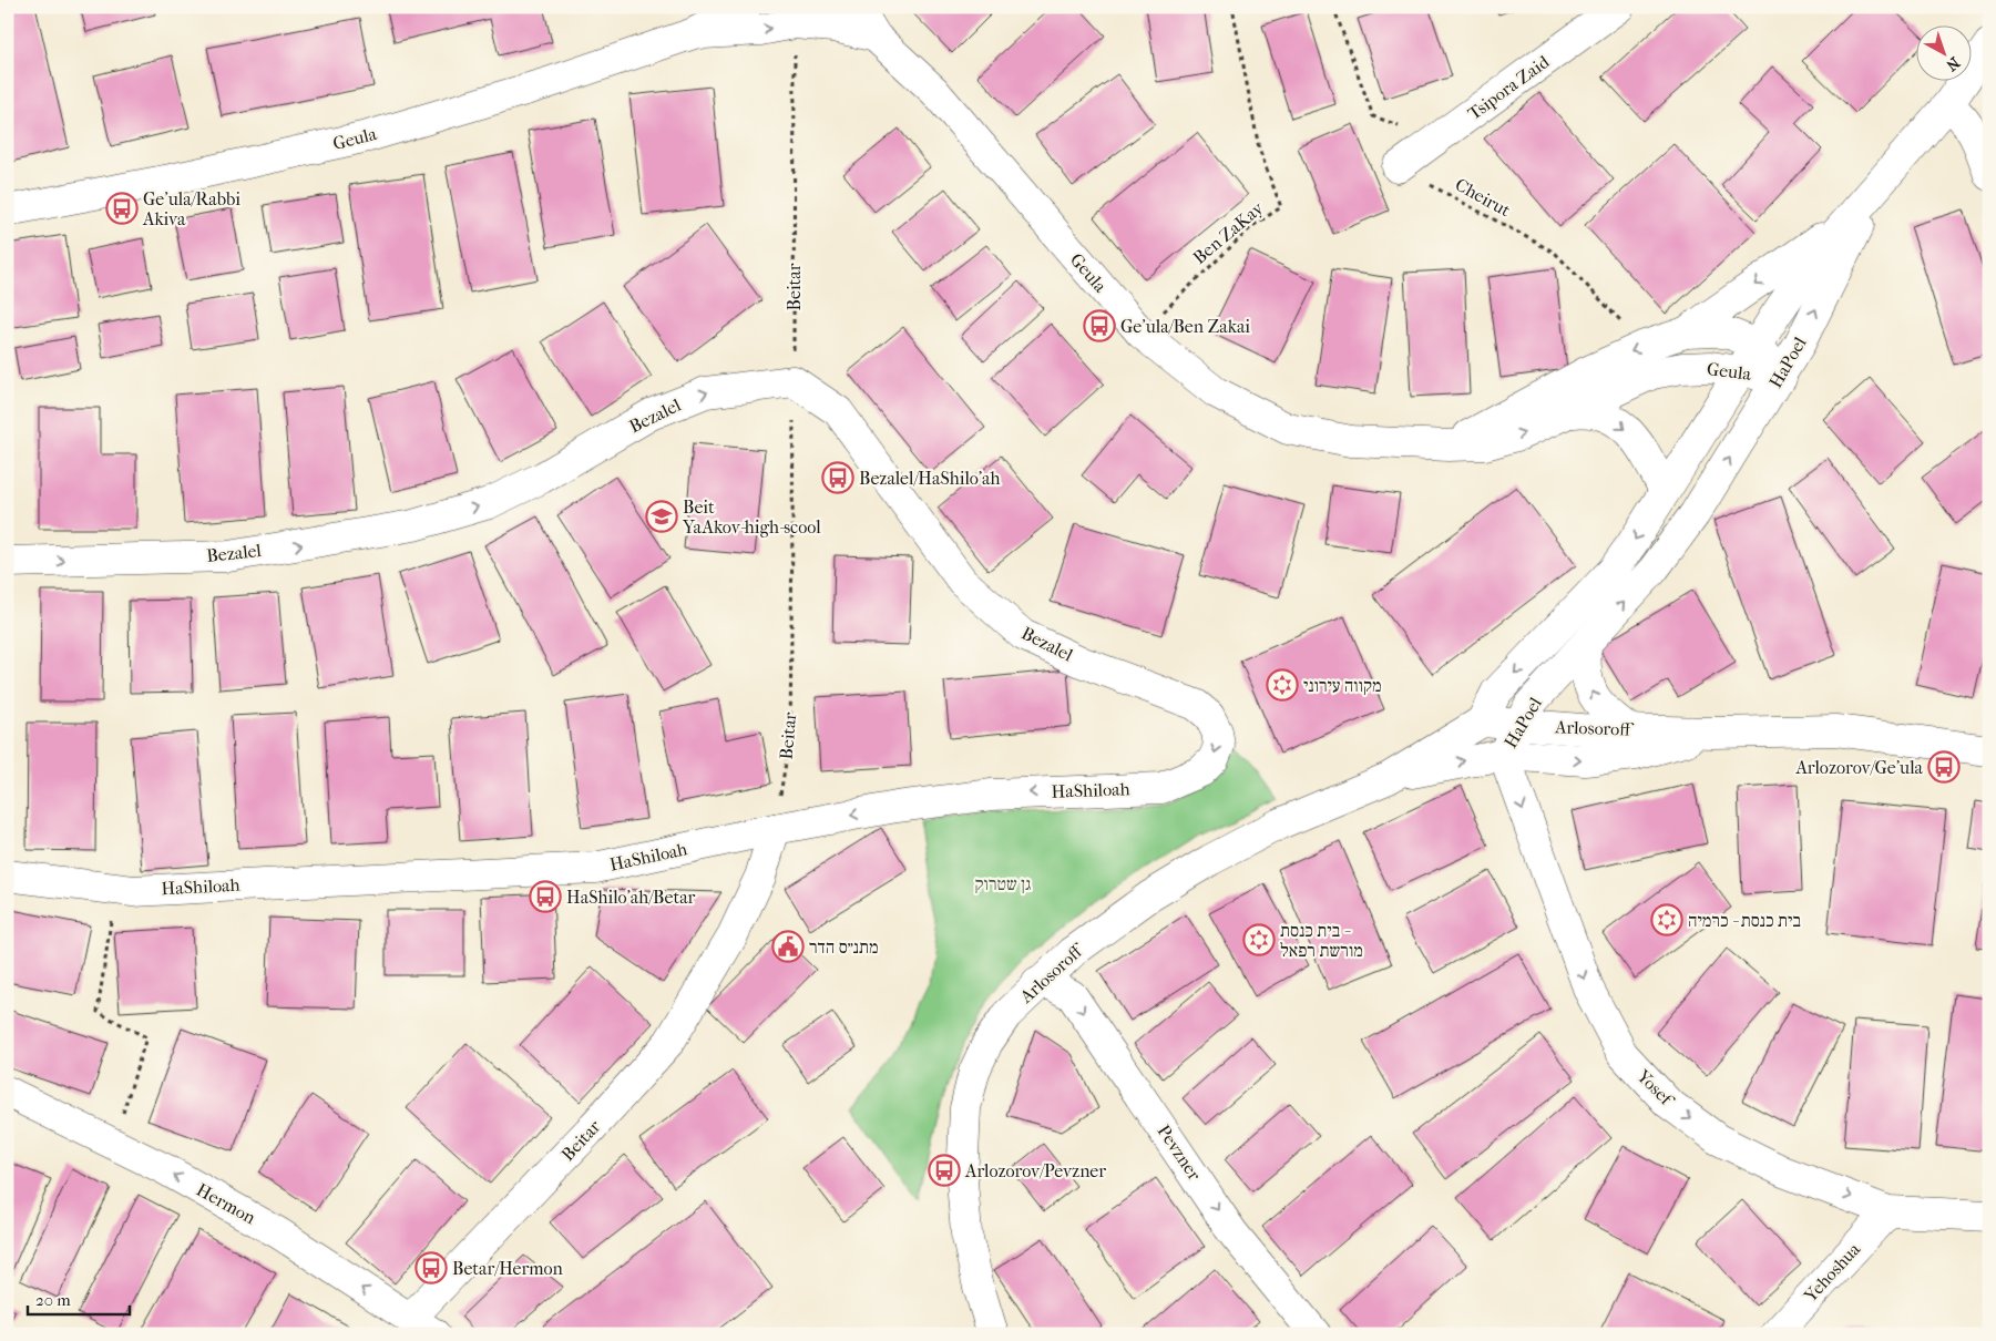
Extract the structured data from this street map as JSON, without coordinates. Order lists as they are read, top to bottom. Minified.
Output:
{"streets":{"street":["Tsipora Zaid","Geula","Beitar","HaPoel","Bezalel","Arlosoroff","HaShiloah","Yosef","Pevzner","Hermon","Yehoshua"],"path":["Cheirut","Ben ZaKay"]},"crossings":[["Tsipora Zaid","Cheirut"],["Geula","Cheirut"],["Geula","Ben ZaKay"],["Geula","Beitar"],["Geula","HaPoel"],["Beitar","Bezalel"],["Beitar","HaShiloah"],["Beitar","Hermon"],["HaPoel","Arlosoroff"],["HaPoel","Yosef"],["Bezalel","HaShiloah"],["Arlosoroff","Yosef"],["Arlosoroff","Pevzner"],["Yosef","Yehoshua"]],"one_way":["Bezalel","Yosef","Pevzner","Hermon"],"parks":["גן שטרוק"],"places":{"bus stop":["Ge'ula/Rabbi Akiva","Ge'ula/Ben Zakai","Bezalel/HaShilo'ah","Arlozorov/Ge'ula","HaShilo'ah/Betar","Arlozorov/Pevzner","Betar/Hermon"],"school or university":["Beit YaAkov-high-scool"],"synagogue":["מקווה עירוני","בית כנסת - כרמיה","בית כנסת - מורשת רפאל"],"public building":["מתנ״ס הדר"]},"scale_bar":"20 m","north":"bottom right"}
